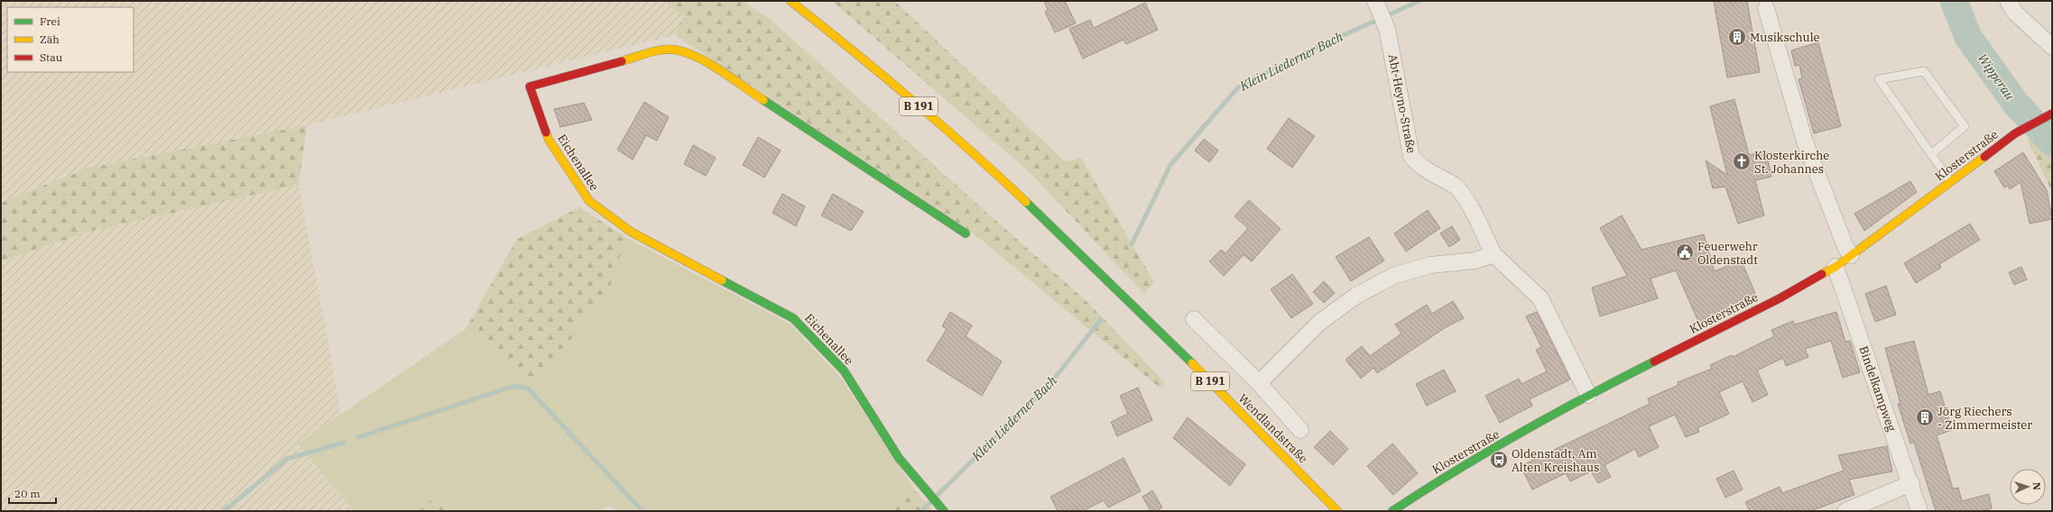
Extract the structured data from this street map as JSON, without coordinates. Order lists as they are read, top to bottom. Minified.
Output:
{"streets":{"street":["Abt-Heyno-Straße","B 191","Klosterstraße","Eichenallee","Bindelkampweg","Wendlandstraße"]},"crossings":[["Klosterstraße","Bindelkampweg"]],"water":["Klein Liederner Bach","Wipperau"],"places":{"building":["Musikschule","Jörg Riechers - Zimmermeister"],"church":["Klosterkirche St. Johannes"],"public building":["Feuerwehr Oldenstadt"],"bus stop":["Oldenstadt, Am Alten Kreishaus"]},"legend":["Frei","Zäh","Stau"],"scale_bar":"20 m","north":"right"}
